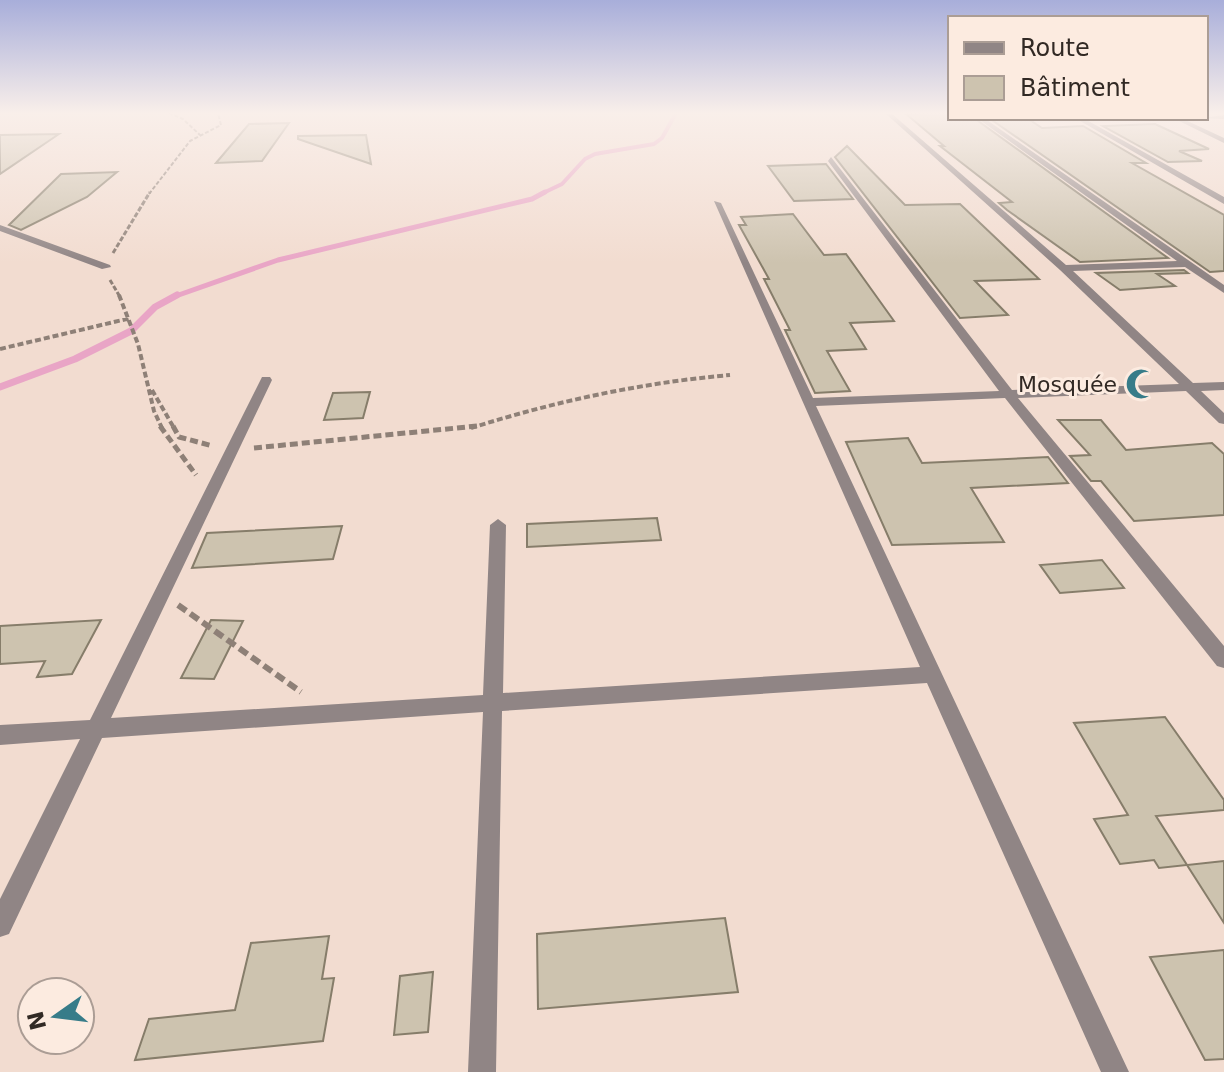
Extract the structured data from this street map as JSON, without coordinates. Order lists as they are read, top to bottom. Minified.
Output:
{"places":{"mosque":["Mosquée"]},"legend":["Route","Bâtiment"],"north":"left"}
